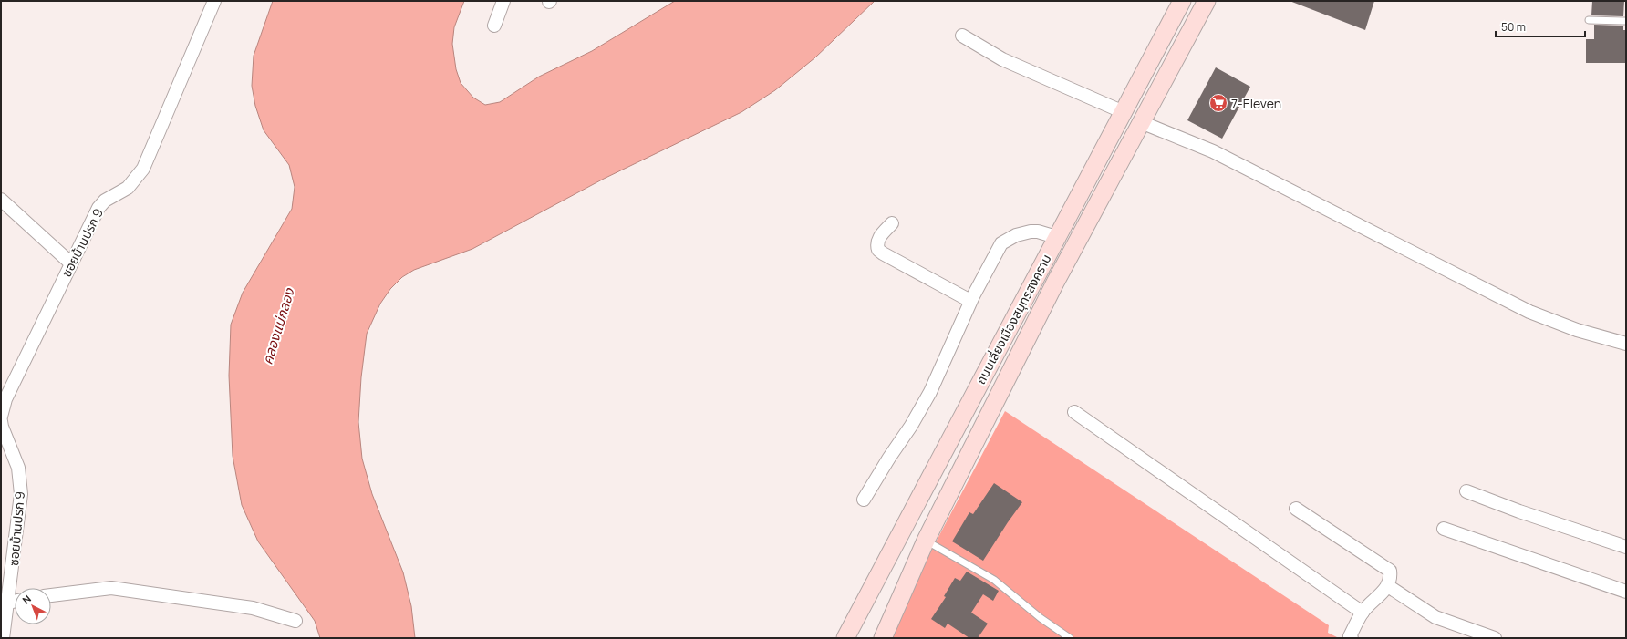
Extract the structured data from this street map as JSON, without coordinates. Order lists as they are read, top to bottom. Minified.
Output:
{"streets":{"main road":["ถนนเลี่ยงเมืองสมุทรสงคราม"],"street":["ซอยบ้านปรก 9"]},"water":["คลองแม่กลอง"],"places":{"supermarket":["7-Eleven"]},"scale_bar":"50 m","north":"top left"}
